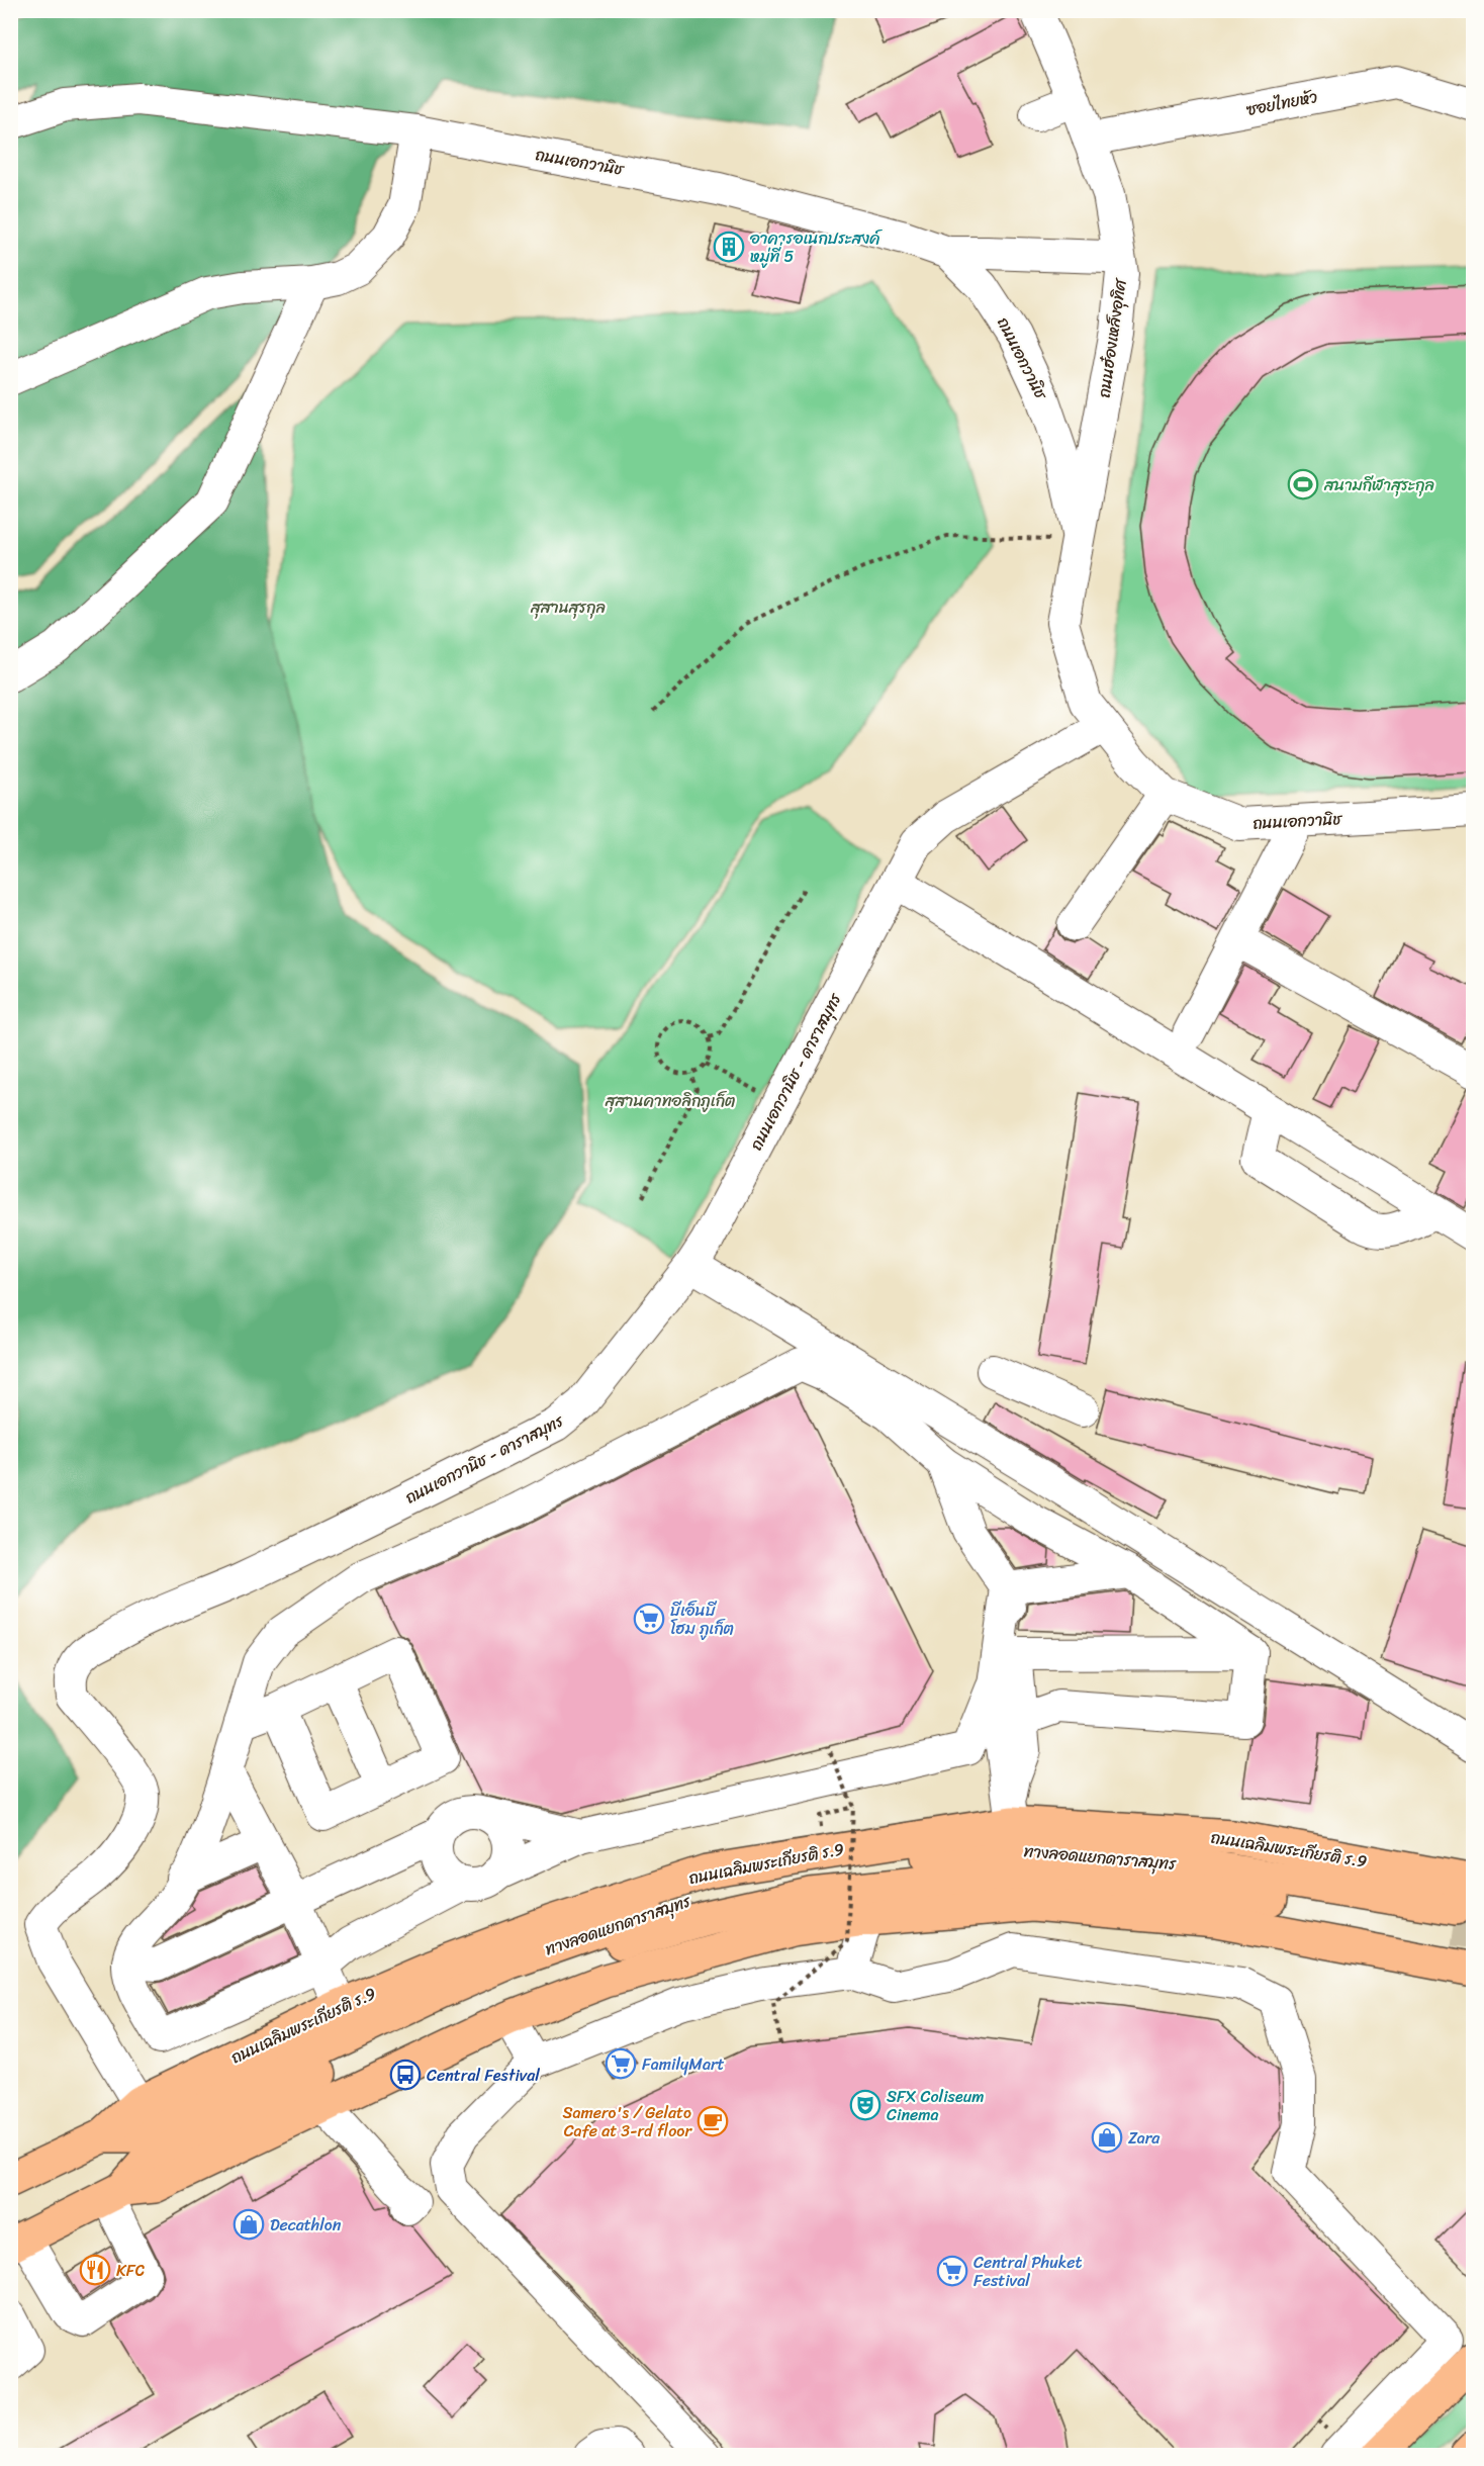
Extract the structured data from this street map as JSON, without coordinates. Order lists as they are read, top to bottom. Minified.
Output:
{"streets":{"main road":["ถนนเฉลิมพระเกียรติ ร.9","ทางลอดแยกดาราสมุทร"],"street":["ซอยไทยหัว","ถนนเอกวานิช","ถนนฮ๋องเหล็งอุทิศ","ถนนเอกวานิช - ดาราสมุทร"]},"crossings":[["ซอยไทยหัว","ถนนฮ๋องเหล็งอุทิศ"],["ถนนเอกวานิช","ถนนฮ๋องเหล็งอุทิศ"],["ถนนเอกวานิช","ถนนเอกวานิช - ดาราสมุทร"],["ถนนเอกวานิช - ดาราสมุทร","ถนนเฉลิมพระเกียรติ ร.9"],["ถนนเฉลิมพระเกียรติ ร.9","ทางลอดแยกดาราสมุทร"]],"parks":["สุสานสุรกุล","สุสานคาทอลิกภูเก็ต"],"places":{"building":["อาคารอเนกประสงค์ หมู่ที่ 5"],"sports":["สนามกีฬาสุระกุล"],"supermarket":["บีเอ็นบี โฮม ภูเก็ต","FamilyMart","Central Phuket Festival"],"bus stop":["Central Festival"],"theatre":["SFX Coliseum Cinema"],"cafe":["Samero's / Gelato Cafe at 3-rd floor"],"shop":["Zara","Decathlon"],"restaurant":["KFC"]}}
